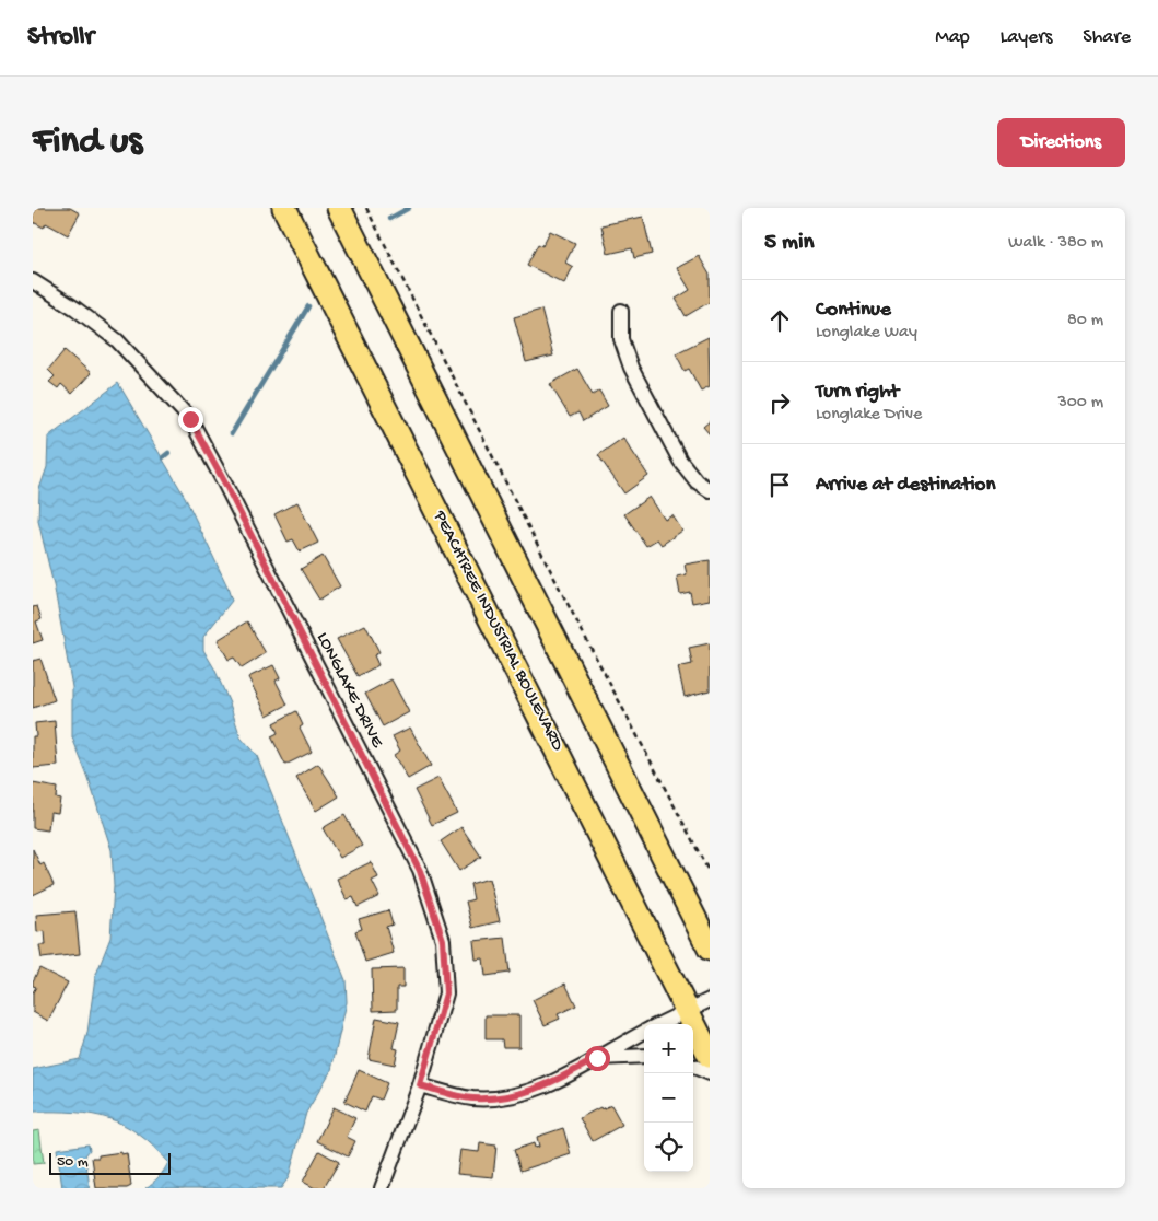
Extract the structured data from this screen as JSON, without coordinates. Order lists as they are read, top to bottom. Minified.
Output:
{"streets":{"highway":["PEACHTREE INDUSTRIAL BOULEVARD"],"street":["LONGLAKE DRIVE"]},"scale_bar":"50 m","page":{"header":"Strollr","nav":["Map","Layers","Share"],"buttons":"Directions","title":"Find us","heading":["5 min","Walk · 380 m"],"list":[["Continue","Longlake Way","80 m"],["Turn right","Longlake Drive","300 m"],"Arrive at destination"],"map_buttons":["+","−"],"scale":"50 m"}}
